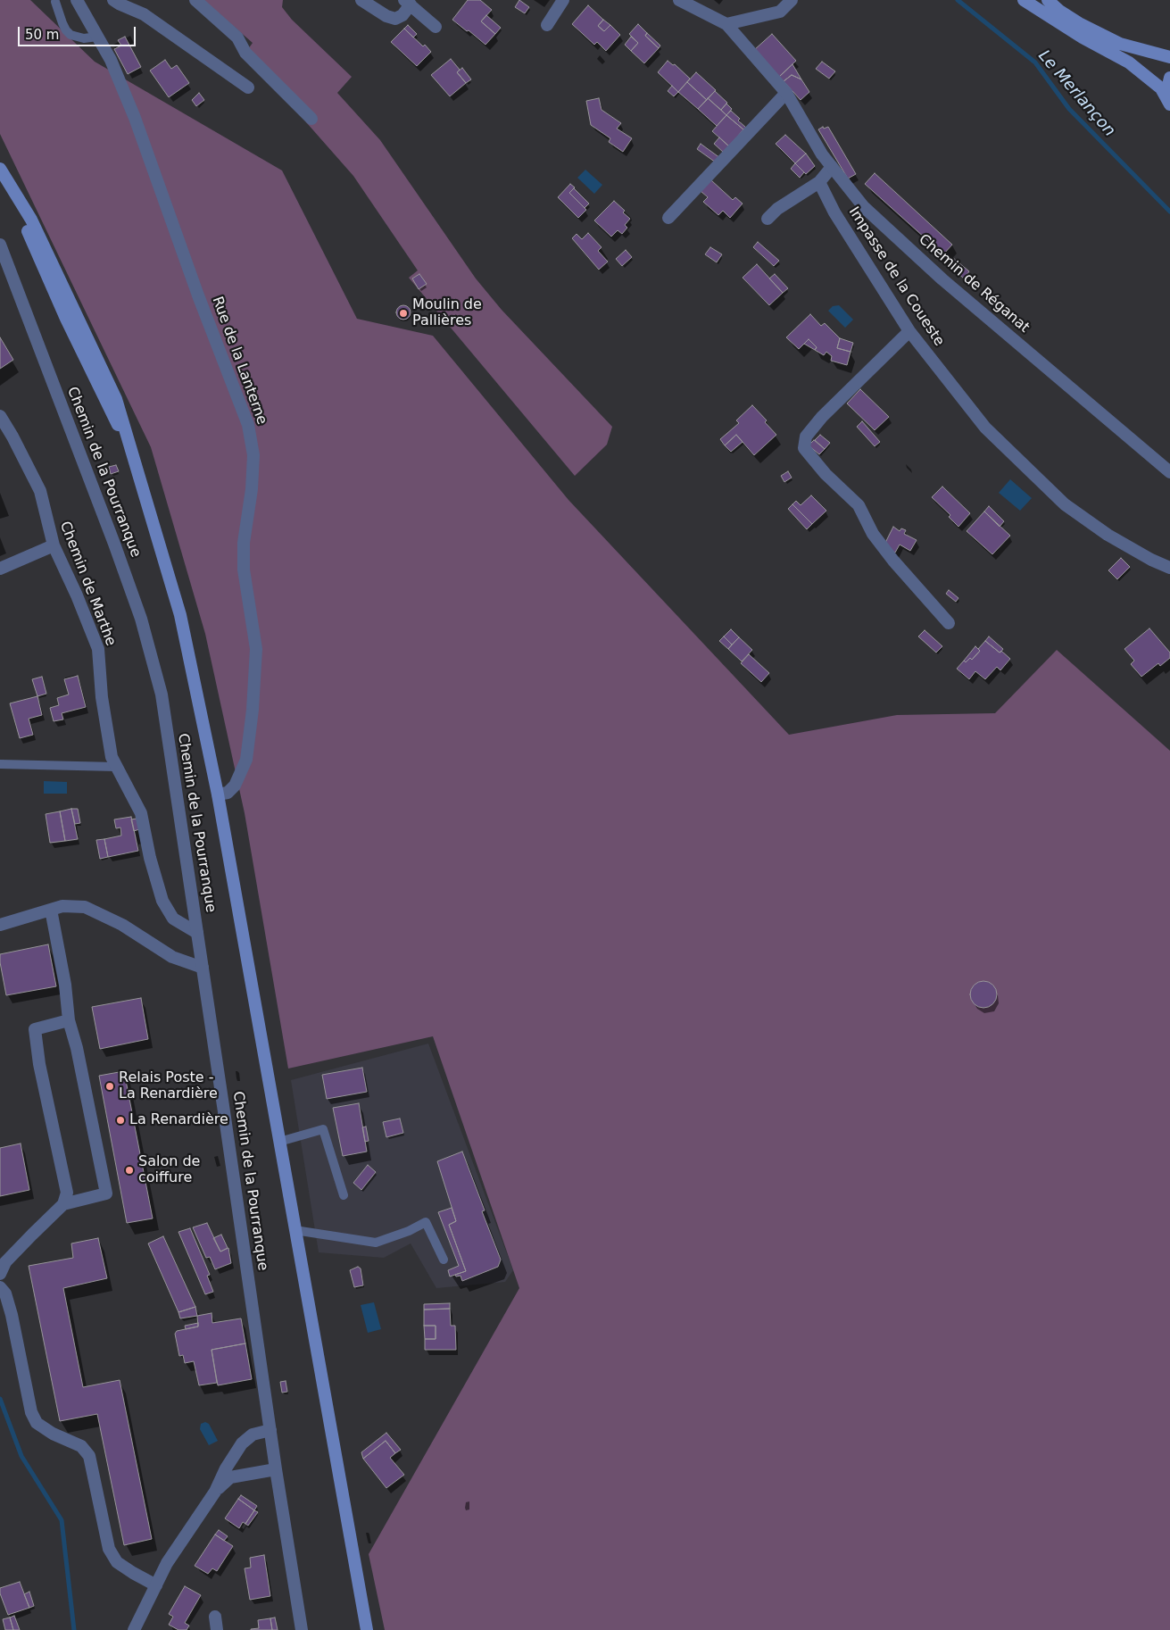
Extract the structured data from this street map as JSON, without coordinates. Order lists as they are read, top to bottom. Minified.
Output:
{"streets":{"street":["Impasse de la Coueste","Chemin de Réganat","Rue de la Lanterne","Chemin de la Pourranque","Chemin de Marthe"]},"crossings":[["Chemin de la Pourranque","Chemin de Marthe"]],"water":["Le Merlançon"],"places":["Moulin de Pallières","Relais Poste - La Renardière","La Renardière","Salon de coiffure"],"scale_bar":"50 m"}
